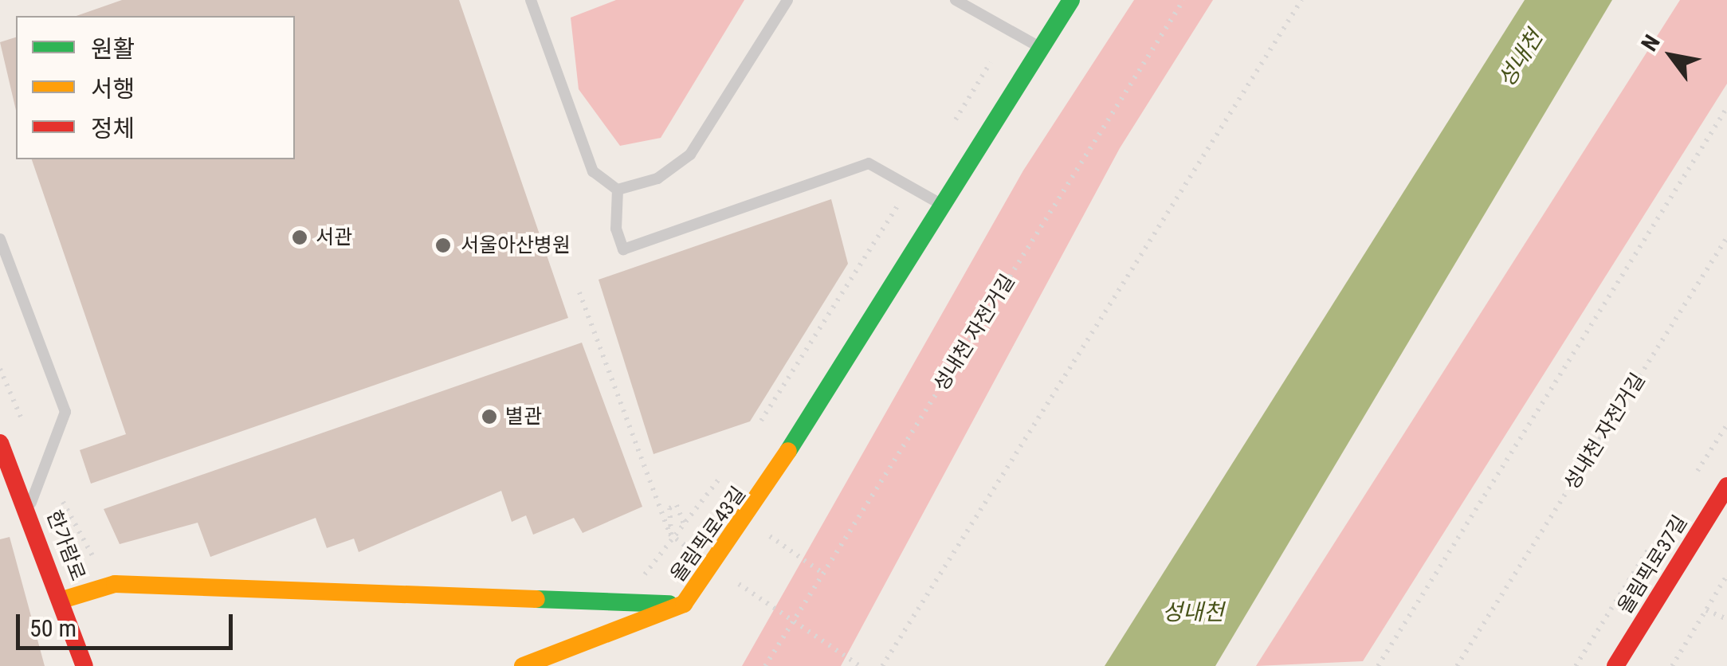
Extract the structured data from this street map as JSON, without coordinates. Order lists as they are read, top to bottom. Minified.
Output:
{"streets":{"street":["올림픽로43길","한가람로","올림픽로37길"],"path":["성내천 자전거길"]},"crossings":[["올림픽로43길","한가람로"]],"water":["성내천"],"places":["서관","서울아산병원","별관"],"legend":["원활","서행","정체"],"scale_bar":"50 m","north":"top left"}
